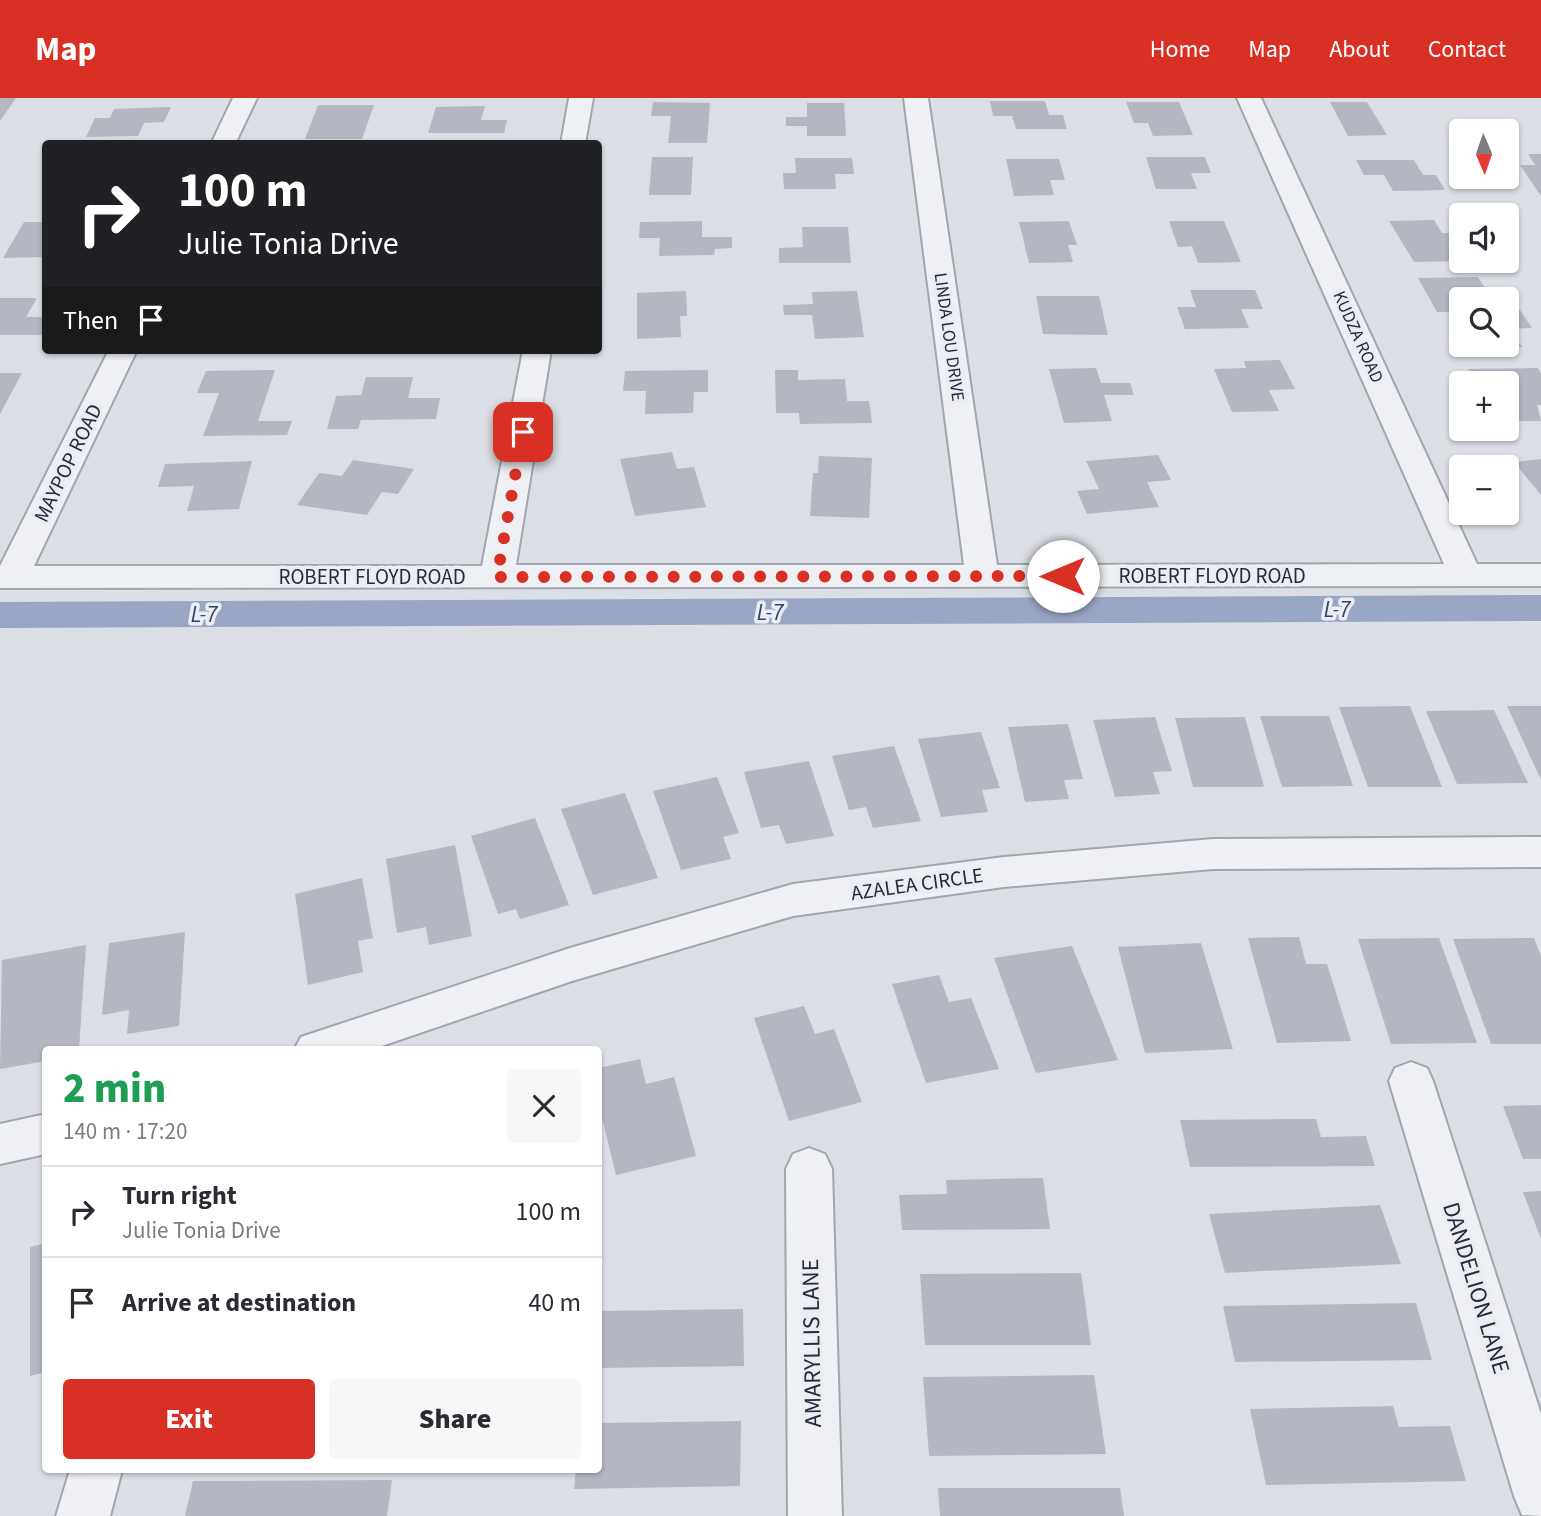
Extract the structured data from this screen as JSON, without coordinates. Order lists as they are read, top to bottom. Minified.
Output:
{"streets":{"street":["LINDA LOU DRIVE","KUDZA ROAD","MAYPOP ROAD","ROBERT FLOYD ROAD","AZALEA CIRCLE","DANDELION LANE","AMARYLLIS LANE"]},"crossings":[["LINDA LOU DRIVE","ROBERT FLOYD ROAD"],["KUDZA ROAD","ROBERT FLOYD ROAD"],["MAYPOP ROAD","ROBERT FLOYD ROAD"]],"water":["L-7"],"north":"bottom","page":{"header":"Map","nav":["Home","Map","About","Contact"],"map_buttons":["+","−"],"turn":["100 m","Julie Tonia Drive"],"then":"Then","heading":["2 min","140 m · 17:20"],"list":[{"name":"Turn right","note":"Julie Tonia Drive","value":"100 m"},{"name":"Arrive at destination","value":"40 m"}],"buttons":["Exit","Share"]}}
